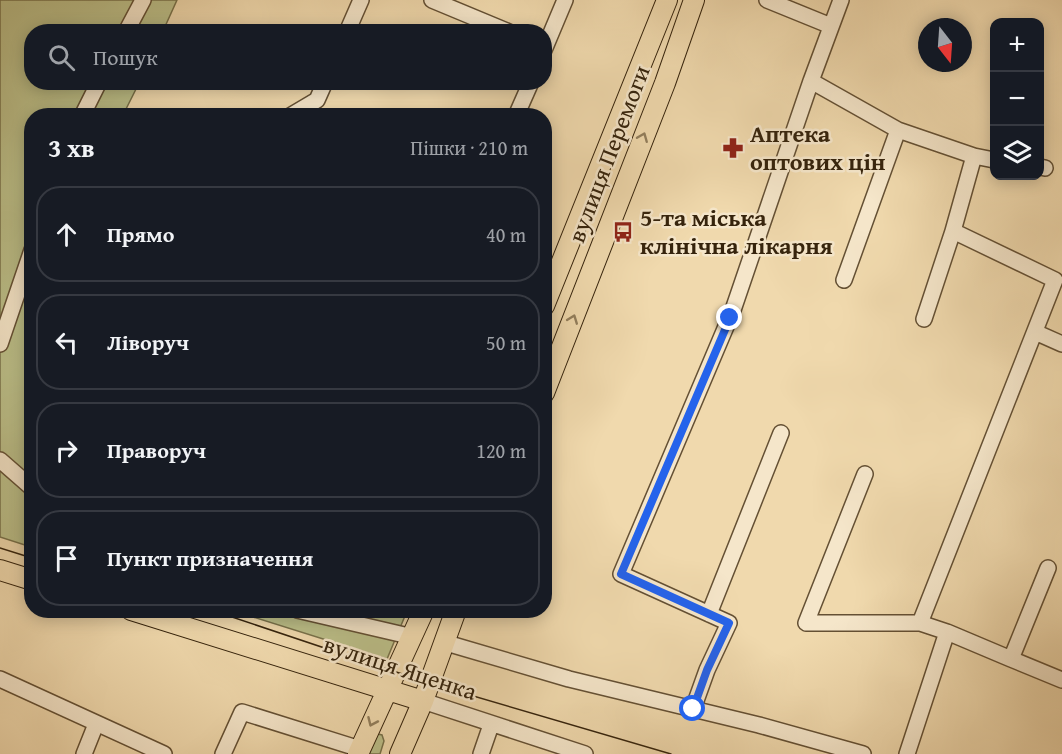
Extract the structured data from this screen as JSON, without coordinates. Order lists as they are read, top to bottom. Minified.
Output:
{"streets":{"main road":["вулиця Перемоги","вулиця Яценка"]},"places":{"pharmacy":["Аптека оптових цін"],"bus stop":["5-та міська клінічна лікарня"]},"north":"bottom","page":{"map_buttons":["+","−"],"search":"Пошук","heading":["3 хв","Пішки · 210 m"],"list":[["Прямо","40 m"],["Ліворуч","50 m"],["Праворуч","120 m"],"Пункт призначення"]}}
